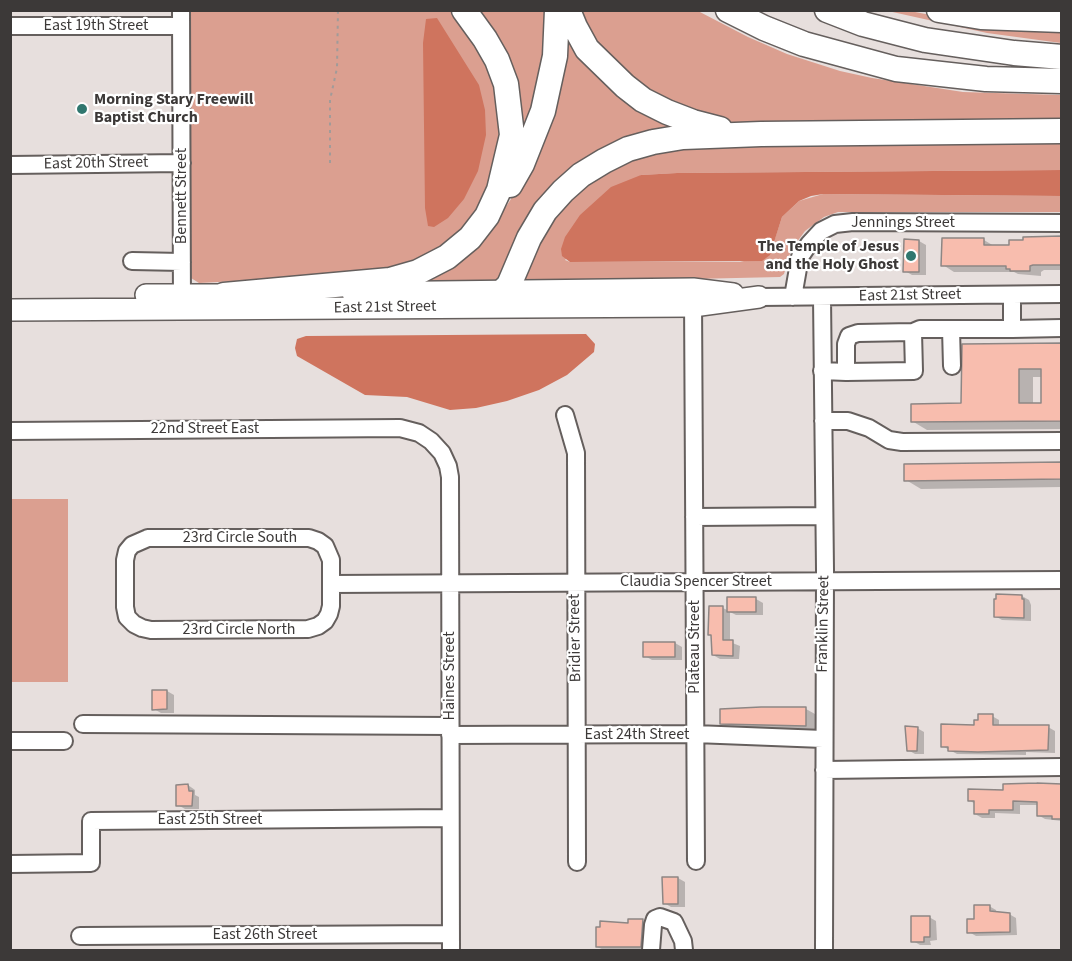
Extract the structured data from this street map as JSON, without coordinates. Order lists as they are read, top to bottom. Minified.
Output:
{"streets":{"main road":["East 21st Street"],"street":["East 19th Street","East 20th Street","Bennett Street","Jennings Street","22nd Street East","23rd Circle South","Claudia Spencer Street","Franklin Street","23rd Circle North","Bridier Street","Plateau Street","Haines Street","East 24th Street","East 25th Street","East 26th Street"]},"crossings":[["East 19th Street","Bennett Street"],["East 20th Street","Bennett Street"],["Bennett Street","East 21st Street"],["Jennings Street","East 21st Street"],["East 21st Street","Franklin Street"],["East 21st Street","Plateau Street"],["22nd Street East","Haines Street"],["23rd Circle South","Claudia Spencer Street"],["23rd Circle South","23rd Circle North"],["Claudia Spencer Street","Franklin Street"],["Claudia Spencer Street","23rd Circle North"],["Claudia Spencer Street","Bridier Street"],["Claudia Spencer Street","Plateau Street"],["Claudia Spencer Street","Haines Street"],["Franklin Street","East 24th Street"],["Bridier Street","East 24th Street"],["Plateau Street","East 24th Street"],["Haines Street","East 24th Street"],["Haines Street","East 25th Street"],["Haines Street","East 26th Street"]],"places":["Morning Stary Freewill Baptist Church","The Temple of Jesus and the Holy Ghost"]}
